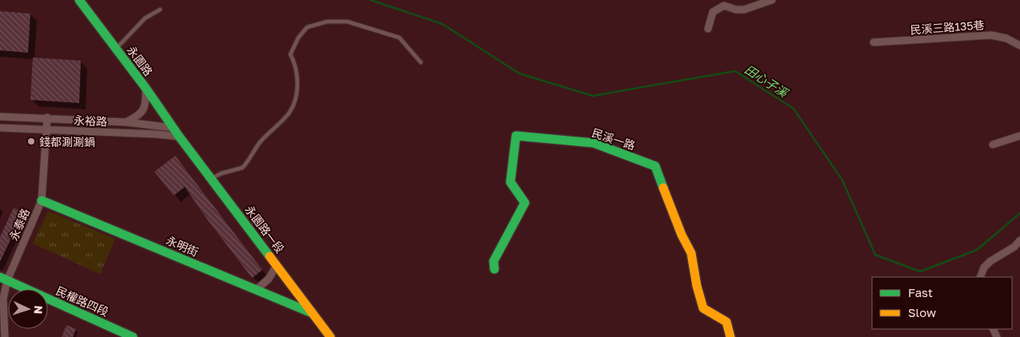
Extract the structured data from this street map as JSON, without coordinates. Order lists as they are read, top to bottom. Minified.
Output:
{"streets":{"street":["民溪三路135巷","永園路","永裕路","民溪一路","永泰路","永園路一段","永明街","民權路四段"]},"crossings":[["永園路","永裕路"],["永園路","永園路一段"],["永裕路","永泰路"],["永裕路","永園路一段"],["永泰路","永明街"],["永泰路","民權路四段"],["永園路一段","永明街"]],"water":["田心子溪"],"places":["錢都涮涮鍋"],"legend":["Fast","Slow"],"north":"right"}
